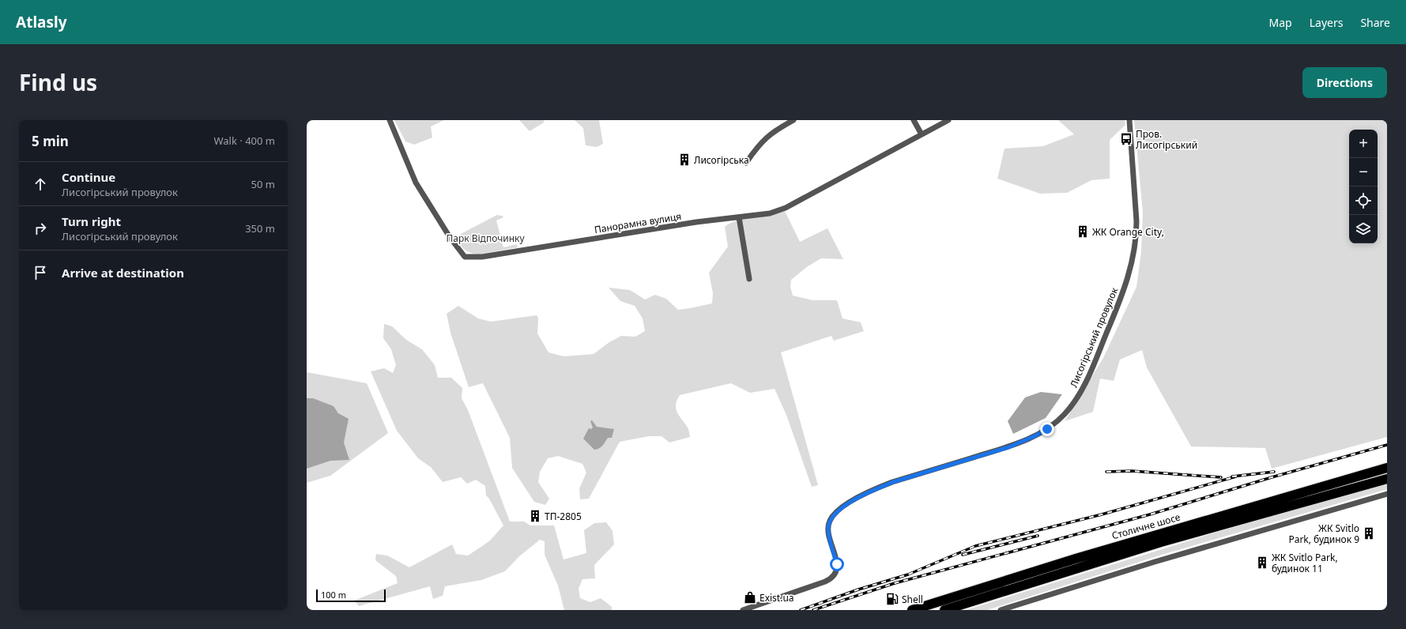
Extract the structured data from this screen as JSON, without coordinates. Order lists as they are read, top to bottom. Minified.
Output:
{"streets":{"highway":["Столичне шосе"],"street":["Панорамна вулиця","Лисогірський провулок"]},"parks":["Парк Відпочинку"],"places":{"bus stop":["Пров. Лисогірський"],"building":["Лисогірська","ЖК Orange City,","ТП-2805","ЖК Svitlo Park, будинок 9","ЖК Svitlo Park, будинок 11"],"shop":["Exist.ua"],"fuel station":["Shell"]},"scale_bar":"100 m","page":{"header":"Atlasly","nav":["Map","Layers","Share"],"title":"Find us","buttons":"Directions","heading":["5 min","Walk · 400 m"],"map_buttons":["+","−"],"list":[["Continue","Лисогірський провулок","50 m"],["Turn right","Лисогірський провулок","350 m"],"Arrive at destination"],"scale":"100 m"}}
